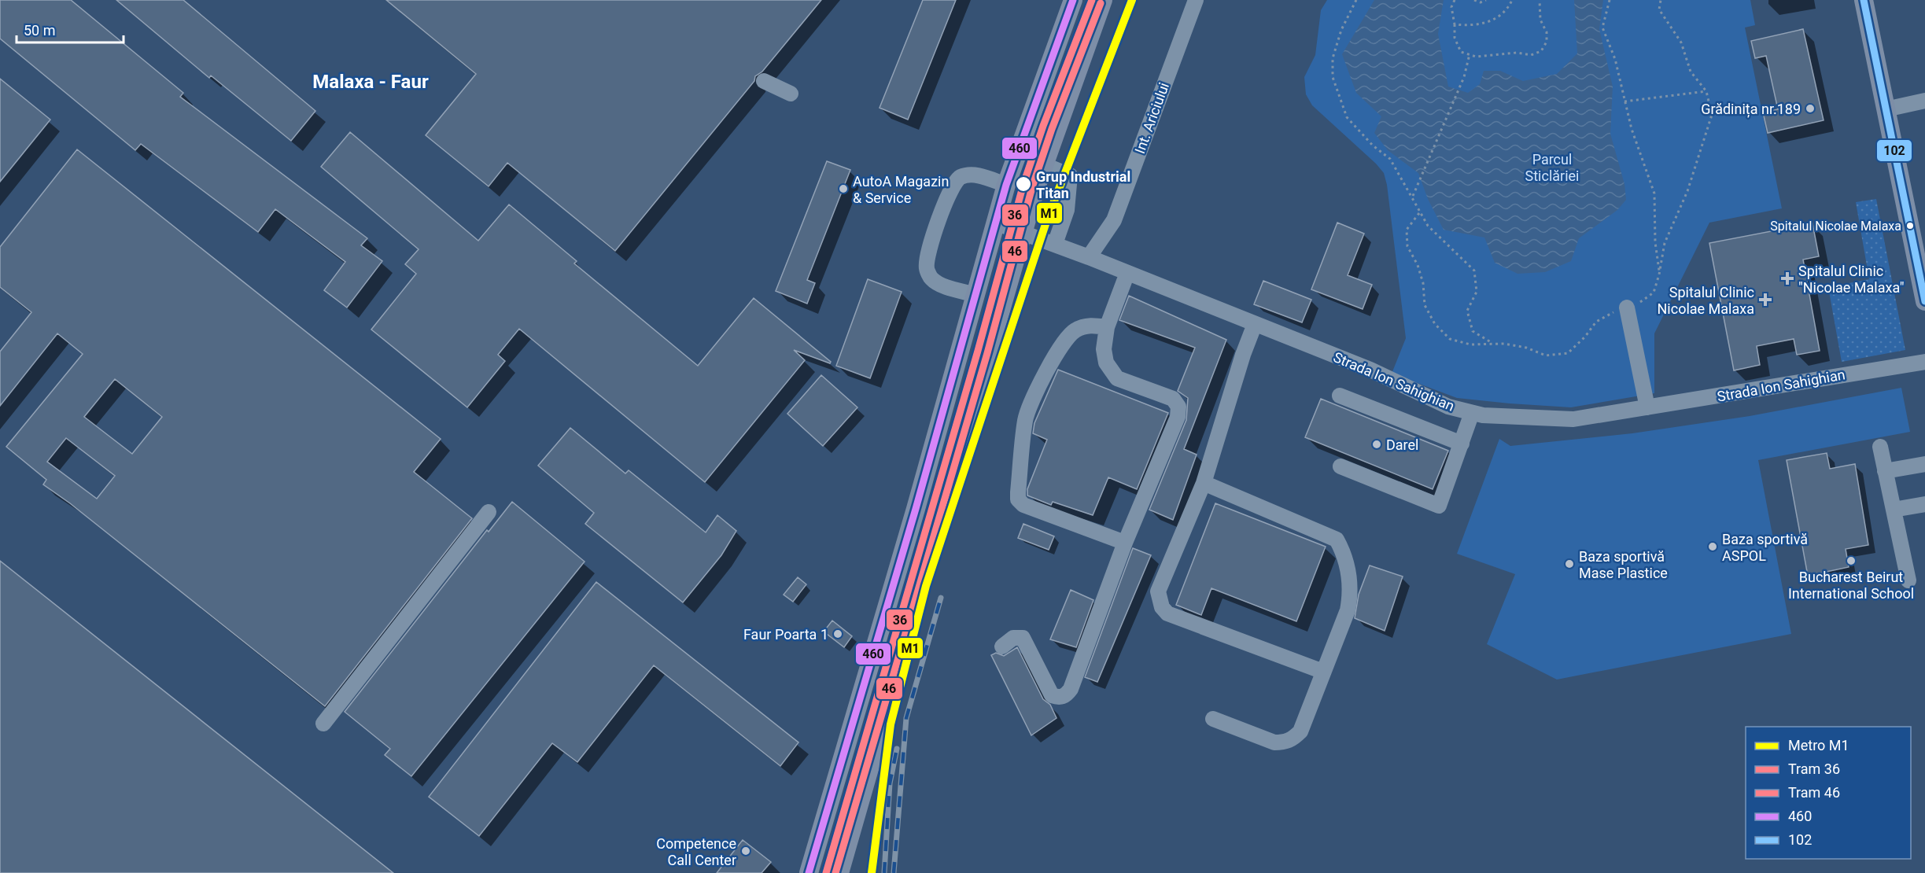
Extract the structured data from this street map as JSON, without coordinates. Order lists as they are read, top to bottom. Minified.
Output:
{"streets":{"street":["Int. Ariciului","Strada Ion Sahighian"]},"crossings":[["Int. Ariciului","Strada Ion Sahighian"]],"districts":["Malaxa - Faur"],"parks":["Parcul Sticlăriei"],"places":{"other":["Grădinița nr.189","Grup Industrial Titan","AutoA Magazin & Service","Spitalul Nicolae Malaxa","Darel","Baza sportivă ASPOL","Bucharest Beirut International School","Baza sportivă Mase Plastice","Faur Poarta 1","Competence Call Center"],"health":["Spitalul Clinic \"Nicolae Malaxa\"","Spitalul Clinic Nicolae Malaxa"]},"lines":["metro line M1","tram line 36","transit line 460","transit line 102","tram line 46"],"legend":["Metro M1","Tram 36","Tram 46","460","102"],"scale_bar":"50 m"}
